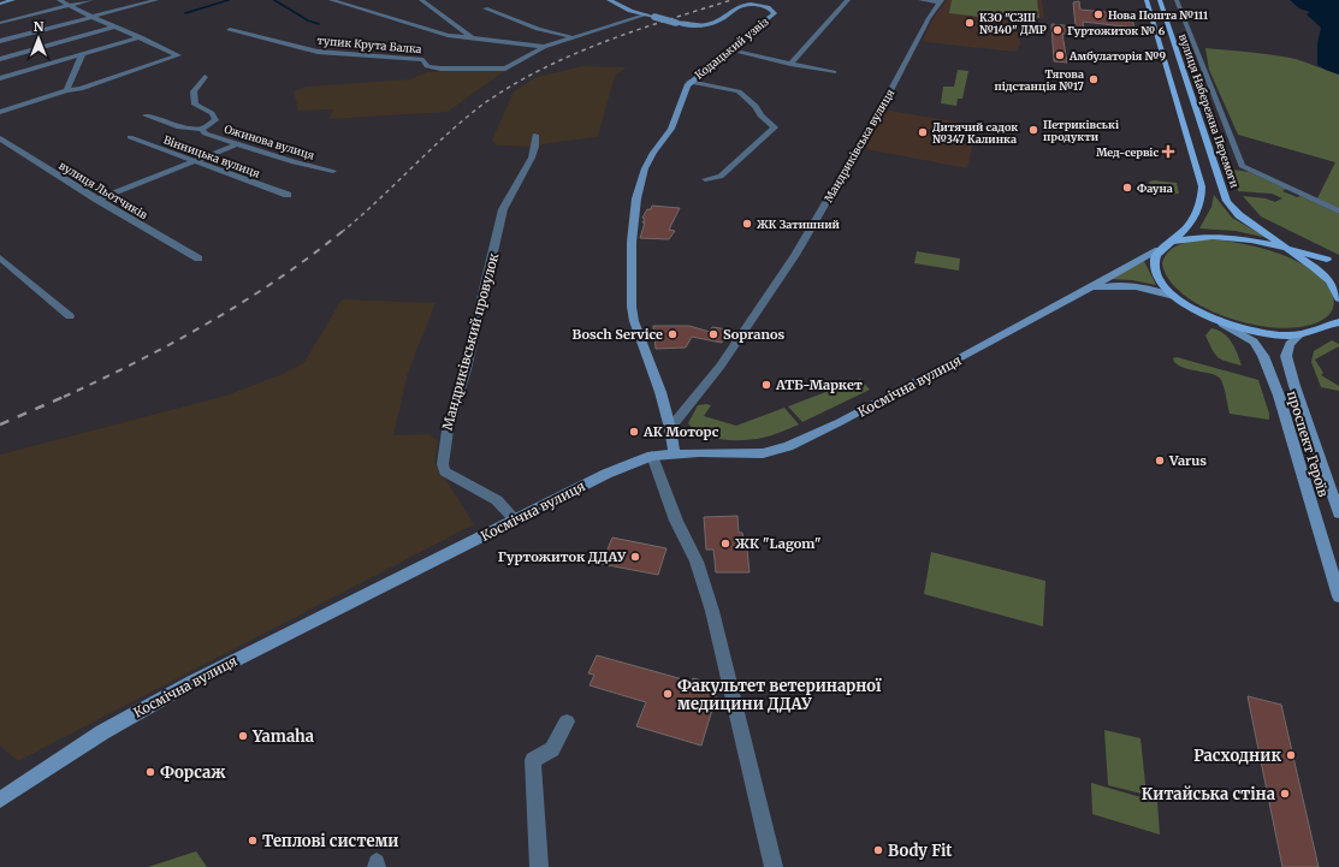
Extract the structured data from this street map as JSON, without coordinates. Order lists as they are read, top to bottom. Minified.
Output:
{"streets":{"main road":["Кодацький узвіз","вулиця Набережна Перемоги","Космічна вулиця","проспект Героїв"],"street":["тупик Крута Балка","Ожинова вулиця","Мандриківська вулиця","Вінницька вулиця","вулиця Льотчиків","Мандриківський провулок"]},"crossings":[["тупик Крута Балка","Кодацький узвіз"],["Кодацький узвіз","Мандриківська вулиця"],["Кодацький узвіз","Космічна вулиця"],["вулиця Набережна Перемоги","Космічна вулиця"],["Мандриківський провулок","Космічна вулиця"]],"places":{"other":["Нова Пошта №111","КЗО \"СЗШ №140\" ДМР","Гуртожиток № 6","Амбулаторія №9","Тягова пiдстанцiя №17","Петриківські продукти","Дитячий садок №347 Калинка","Фауна","ЖК Затишний","Bosch Service","Sopranos","АТБ-Маркет","АК Моторс","Varus","ЖК \"Lagom\"","Гуртожиток ДДАУ","Факультет ветеринарної медицини ДДАУ","Yamaha","Расходник","Форсаж","Китайська стіна","Теплові системи","Body Fit"],"health":["Мед-сервіс"]},"north":"top"}
